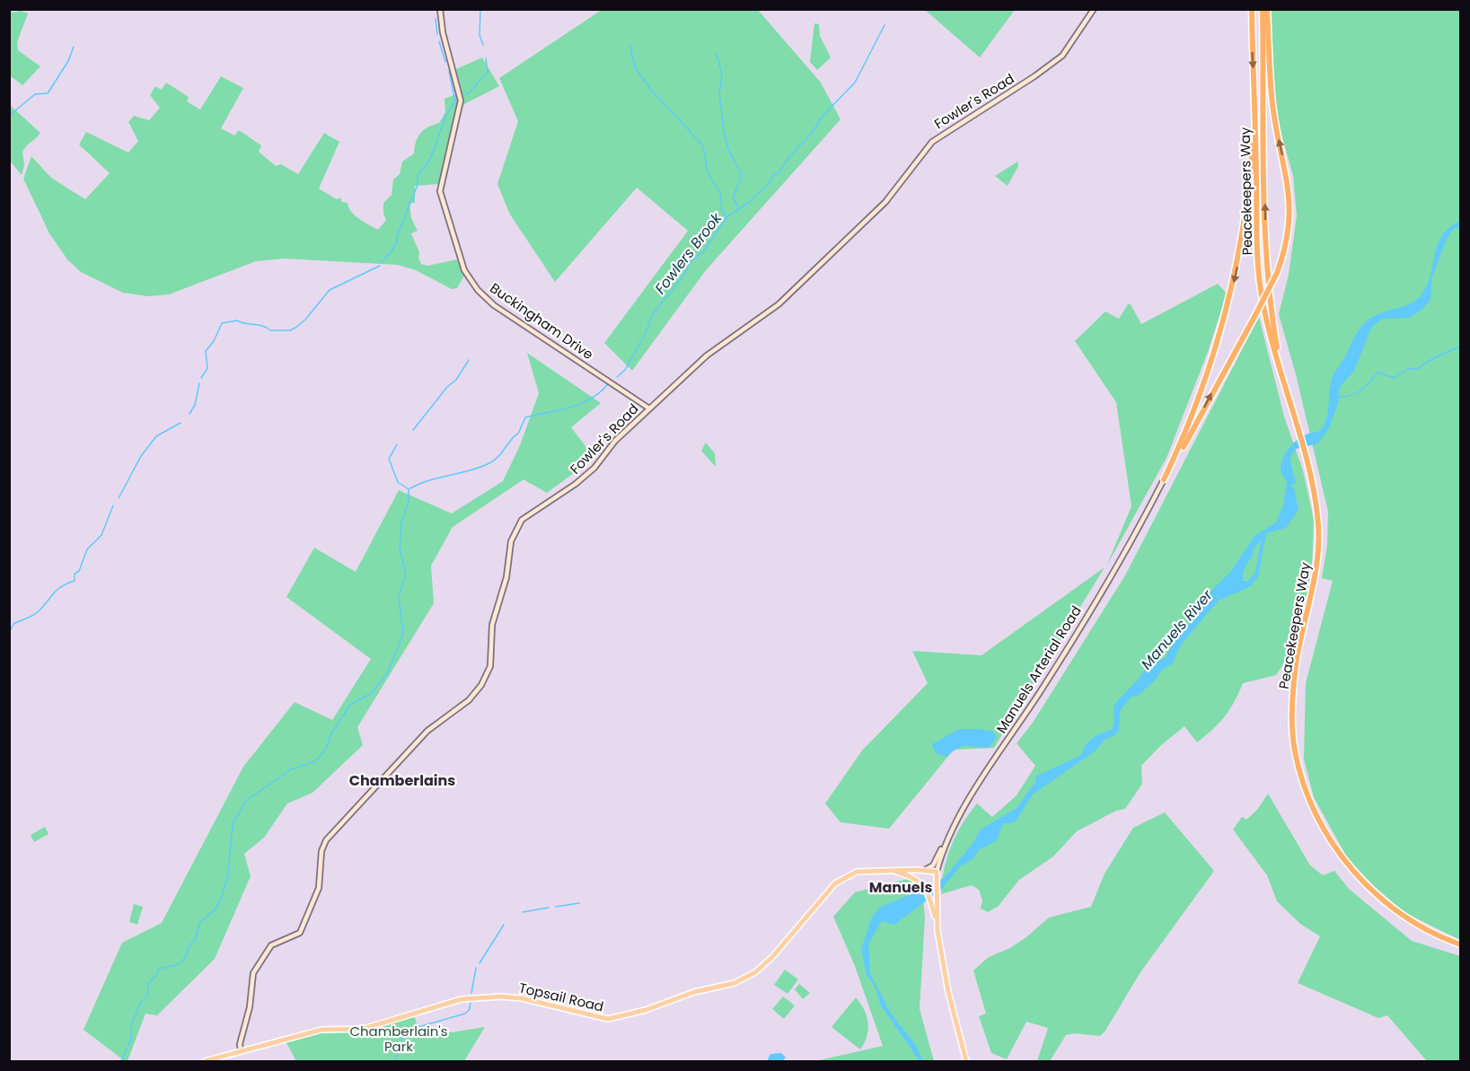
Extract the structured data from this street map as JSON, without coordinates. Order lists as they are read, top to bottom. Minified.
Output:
{"streets":{"highway":["Peacekeepers Way"],"main road":["Topsail Road"],"street":["Fowler's Road","Buckingham Drive","Manuels Arterial Road"]},"crossings":[["Fowler's Road","Buckingham Drive"],["Fowler's Road","Topsail Road"],["Manuels Arterial Road","Topsail Road"]],"districts":["Chamberlains","Manuels"],"water":["Fowlers Brook","Manuels River"],"parks":["Chamberlain's Park"]}
